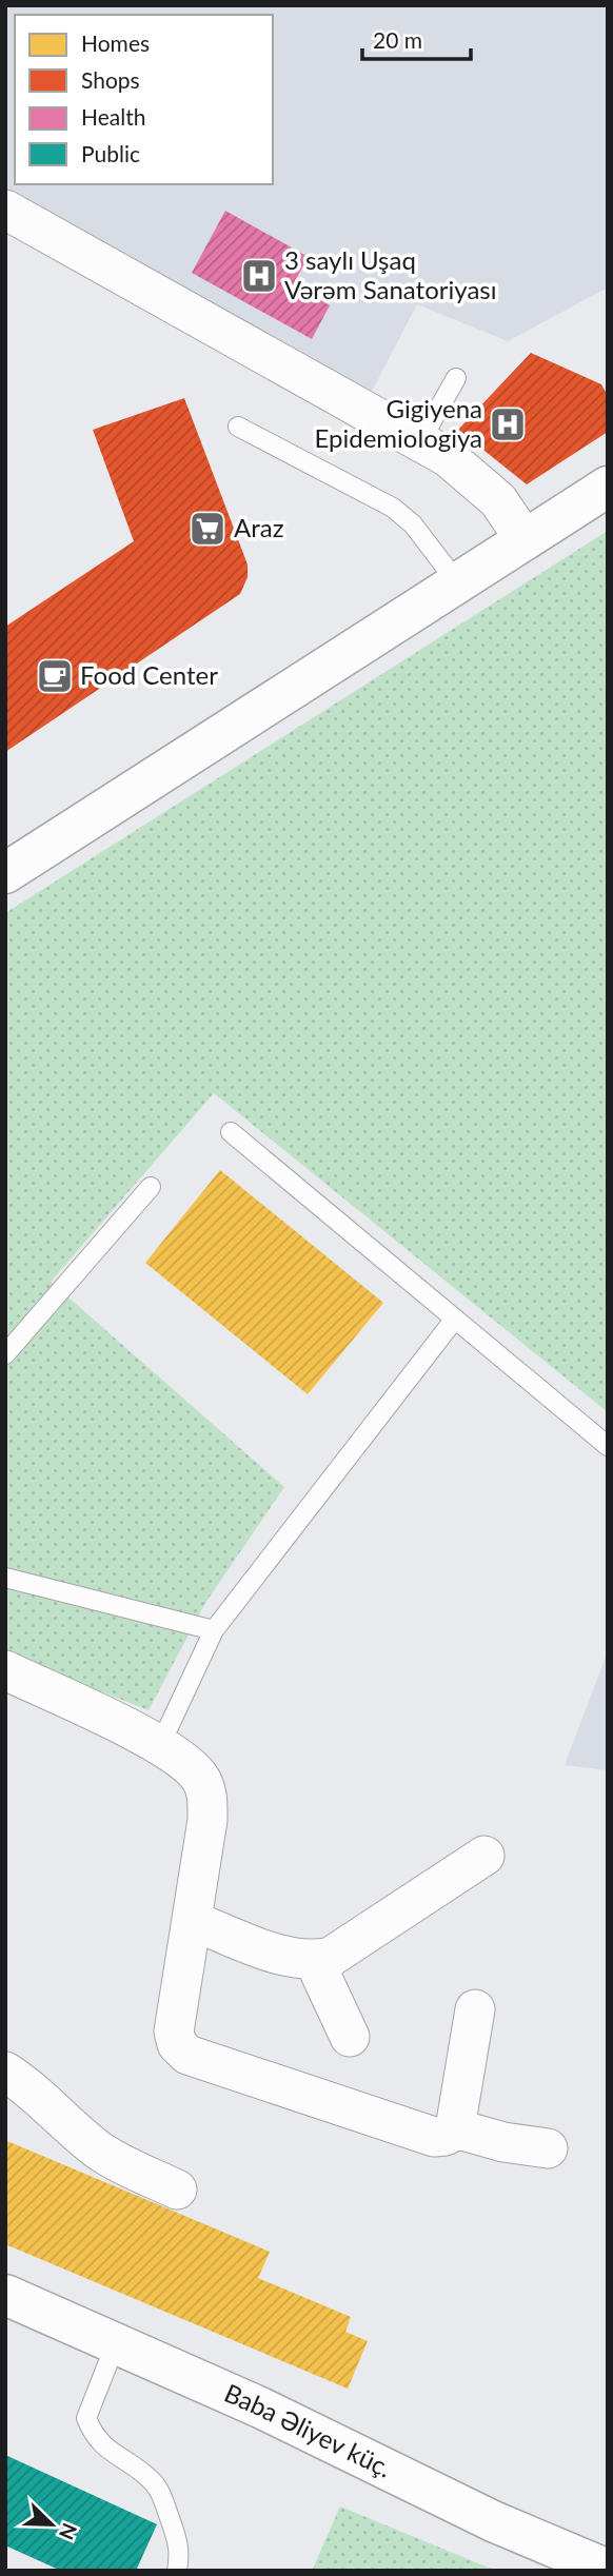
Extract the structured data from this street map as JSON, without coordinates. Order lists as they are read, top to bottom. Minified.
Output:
{"streets":{"main road":["Baba Əliyev küç."]},"places":{"hospital":["3 saylı Uşaq Vərəm Sanatoriyası","Gigiyena Epidemiologiya"],"supermarket":["Araz"],"cafe":["Food Center"]},"legend":["Homes","Shops","Health","Public"],"scale_bar":"20 m","north":"bottom right"}
